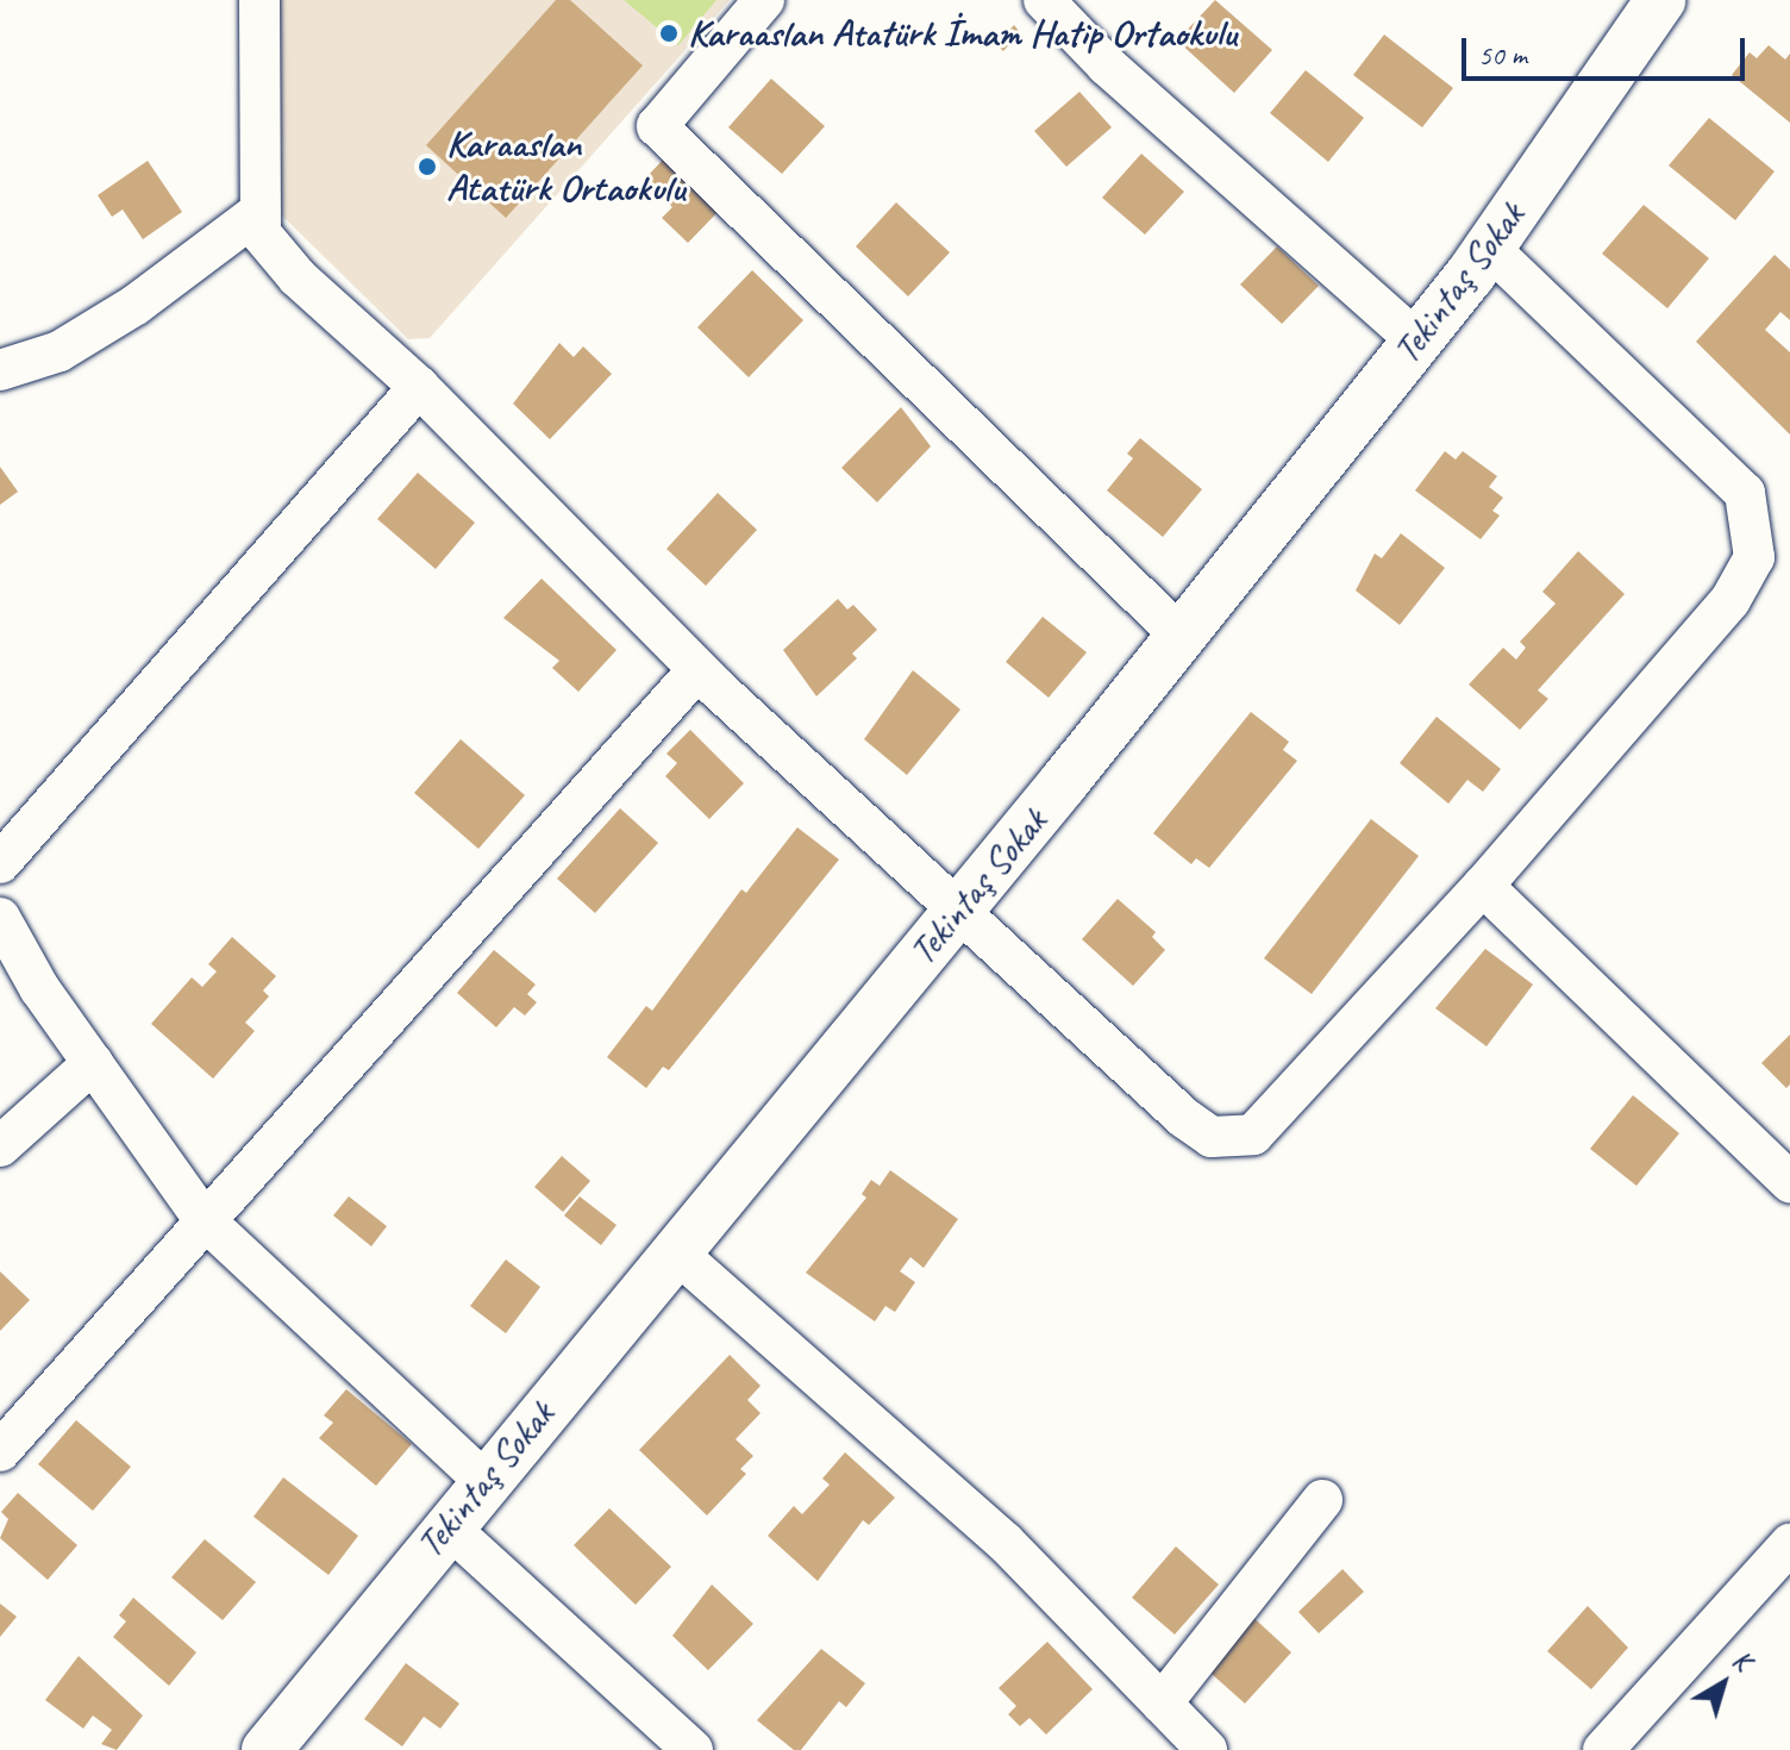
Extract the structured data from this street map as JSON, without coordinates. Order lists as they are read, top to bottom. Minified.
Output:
{"streets":{"street":["Tekintaş Sokak"]},"places":["Karaaslan Atatürk İmam Hatip Ortaokulu","Karaaslan Atatürk Ortaokulu"],"scale_bar":"50 m","north":"top right"}
